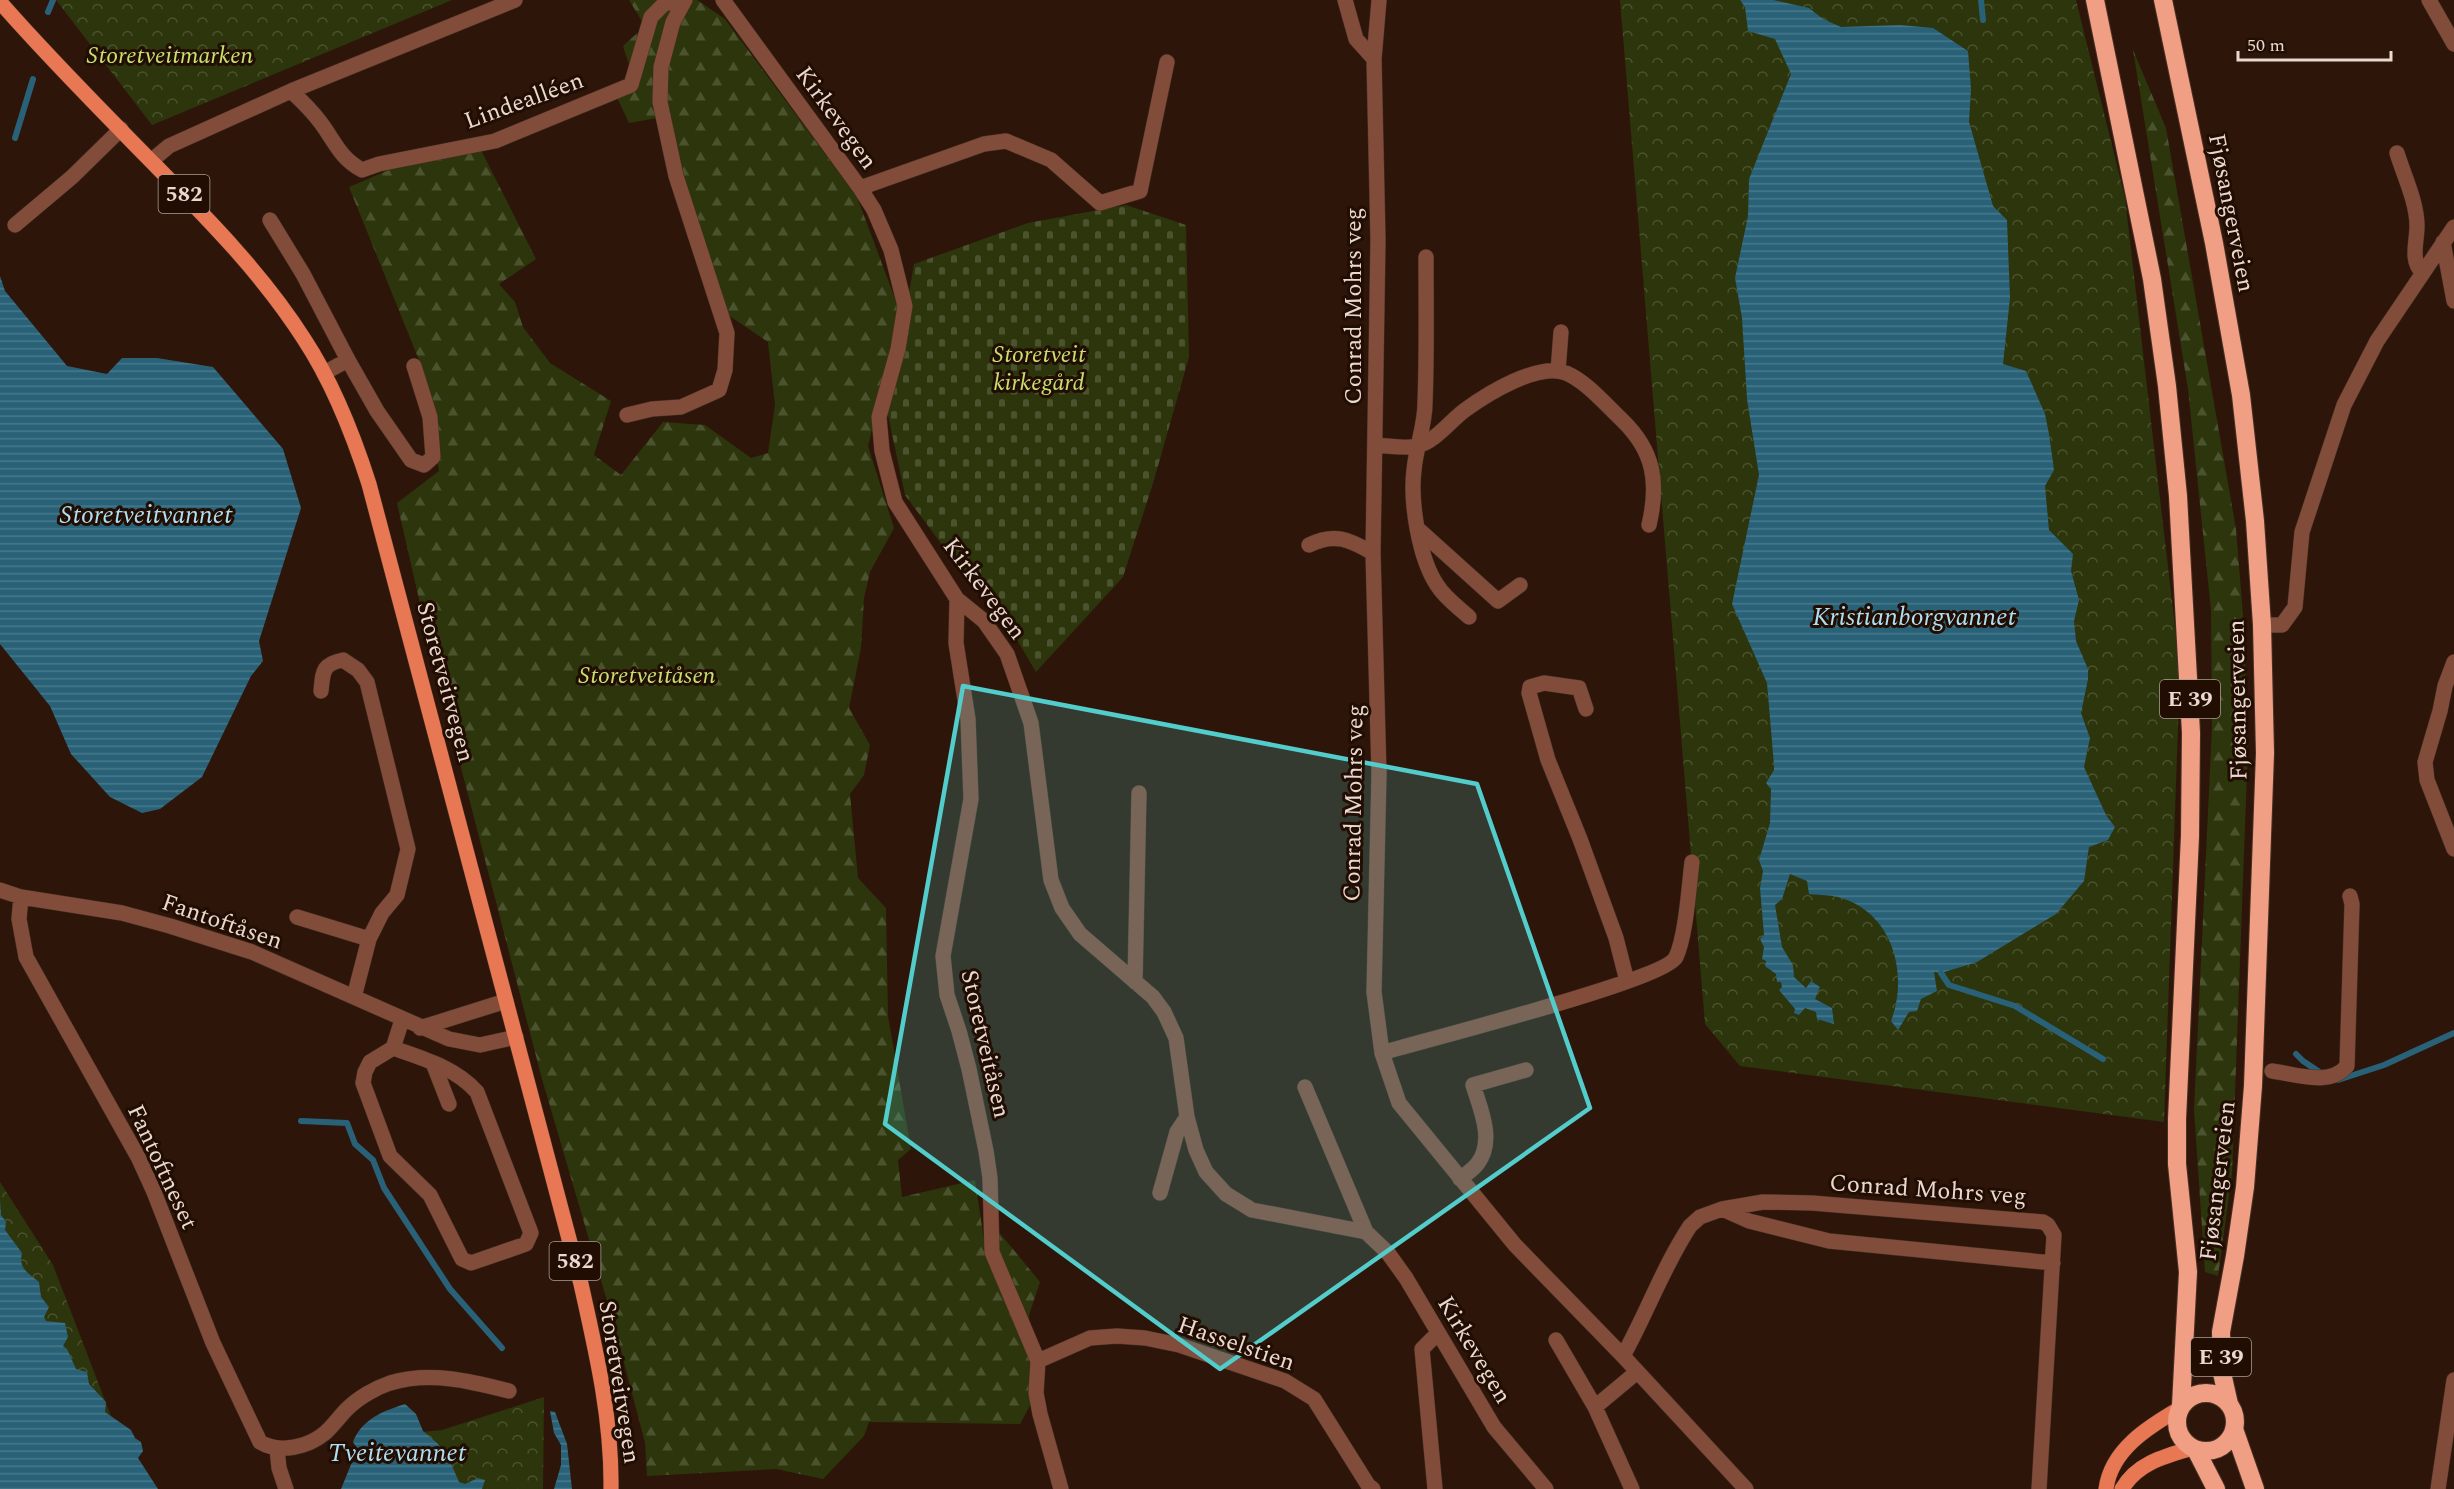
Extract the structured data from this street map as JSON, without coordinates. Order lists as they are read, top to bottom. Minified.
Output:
{"streets":{"highway":["Fjøsangerveien","E 39"],"main road":["582","Storetveitvegen"],"street":["Lindealléen","Kirkevegen","Conrad Mohrs veg","Fantoftåsen","Storetveitåsen","Fantoftneset","Hasselstien"]},"crossings":[["Kirkevegen","Storetveitåsen"],["Fjøsangerveien","E 39"],["Storetveitvegen","Fantoftåsen"],["Fantoftåsen","Fantoftneset"],["Storetveitåsen","Hasselstien"]],"water":["Storetveitvannet","Kristianborgvannet","Tveitevannet"],"parks":["Storetveitmarken","Storetveit kirkegård","Storetveitåsen"],"scale_bar":"50 m"}
